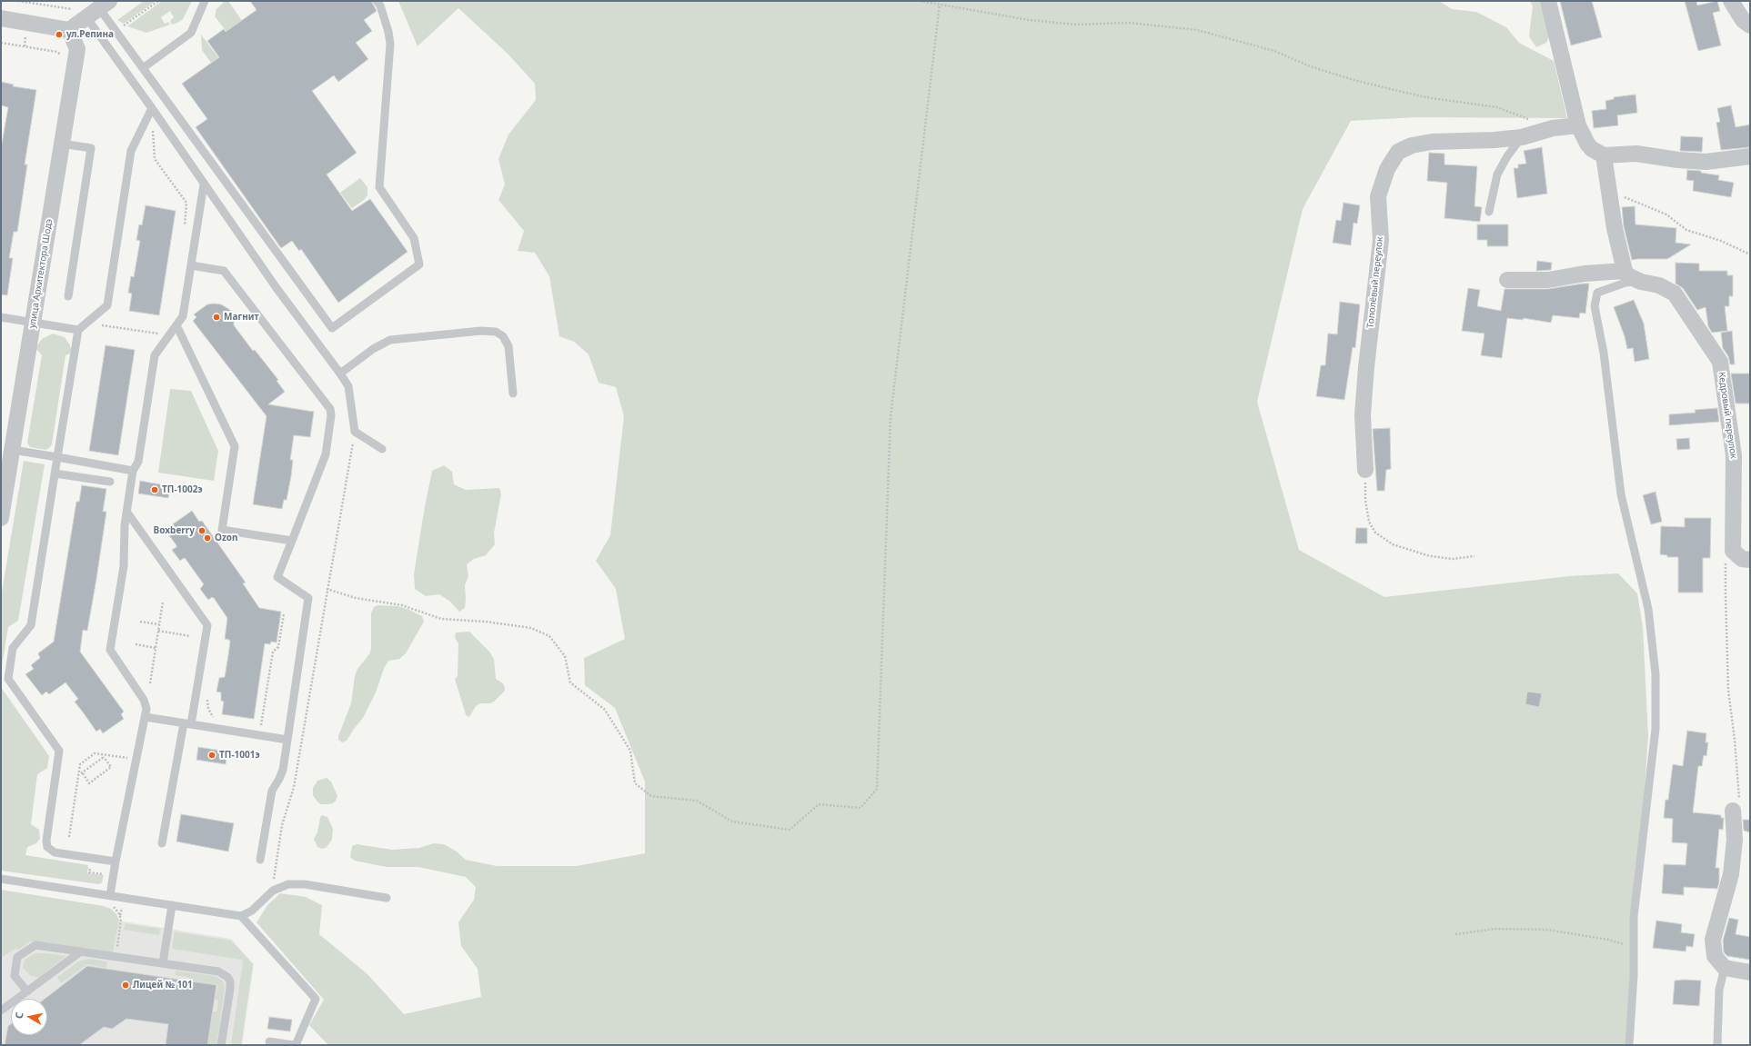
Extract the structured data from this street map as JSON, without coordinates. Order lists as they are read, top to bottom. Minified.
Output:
{"streets":{"street":["улица Архитектора Шодэ","Тополёвый переулок","Кедровый переулок"]},"places":["ул.Репина","Магнит","ТП-1002э","Boxberry","Ozon","ТП-1001э","Лицей № 101"],"north":"left"}
